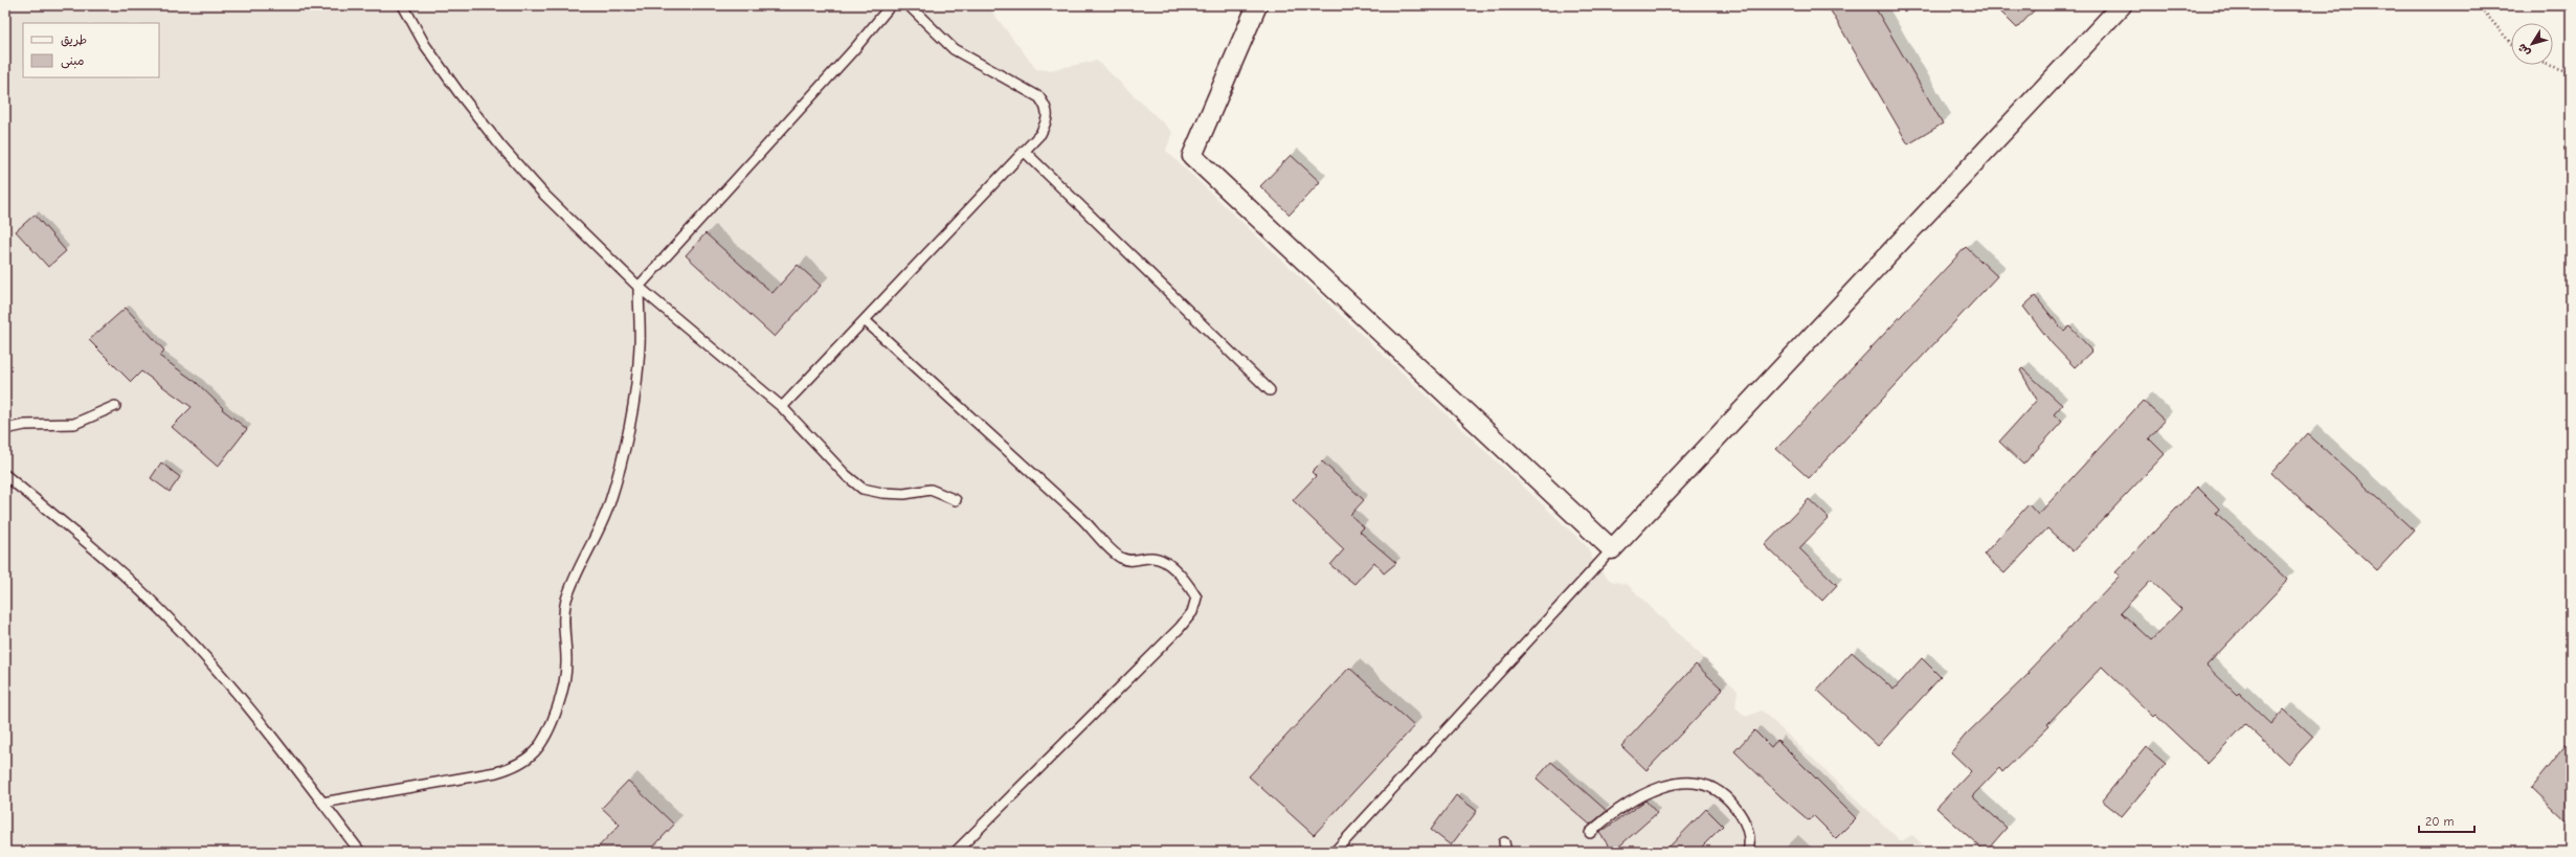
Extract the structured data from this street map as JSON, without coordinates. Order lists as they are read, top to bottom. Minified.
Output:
{"legend":["طريق","مبنى"],"scale_bar":"20 m","north":"bottom left"}
